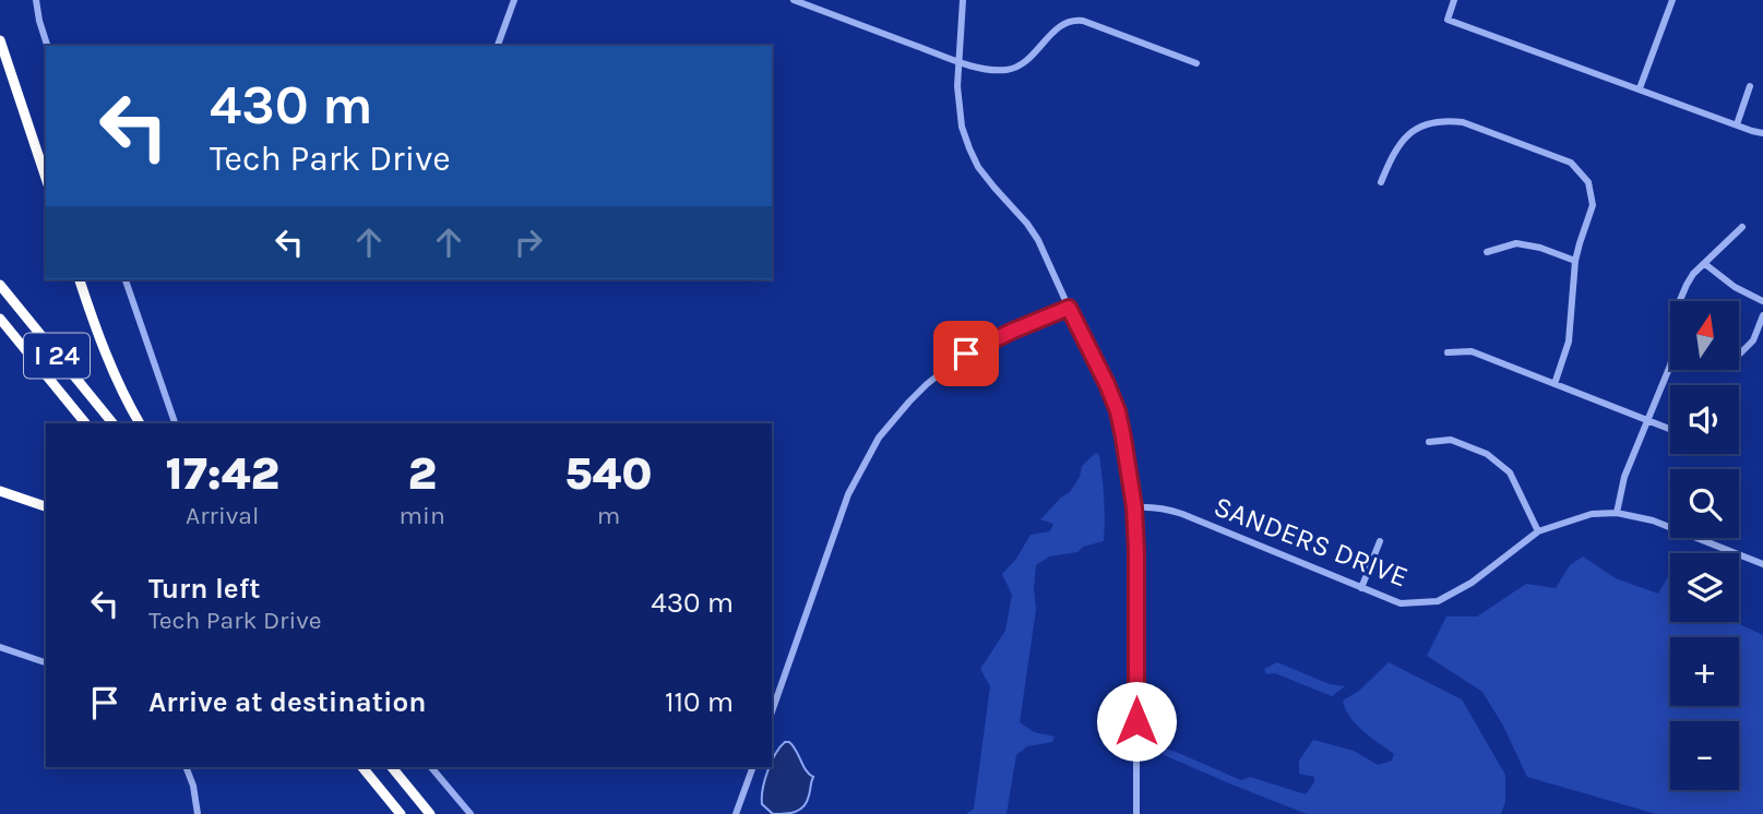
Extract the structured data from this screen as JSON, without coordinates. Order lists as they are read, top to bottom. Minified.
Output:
{"streets":{"highway":["I 24"],"street":["SANDERS DRIVE"]},"north":"top","page":{"turn":["430 m","Tech Park Drive"],"map_buttons":["+","−"],"eta":["17:42","Arrival","2","min","540","m"],"list":[{"name":"Turn left","note":"Tech Park Drive","value":"430 m"},{"name":"Arrive at destination","value":"110 m"}]}}
